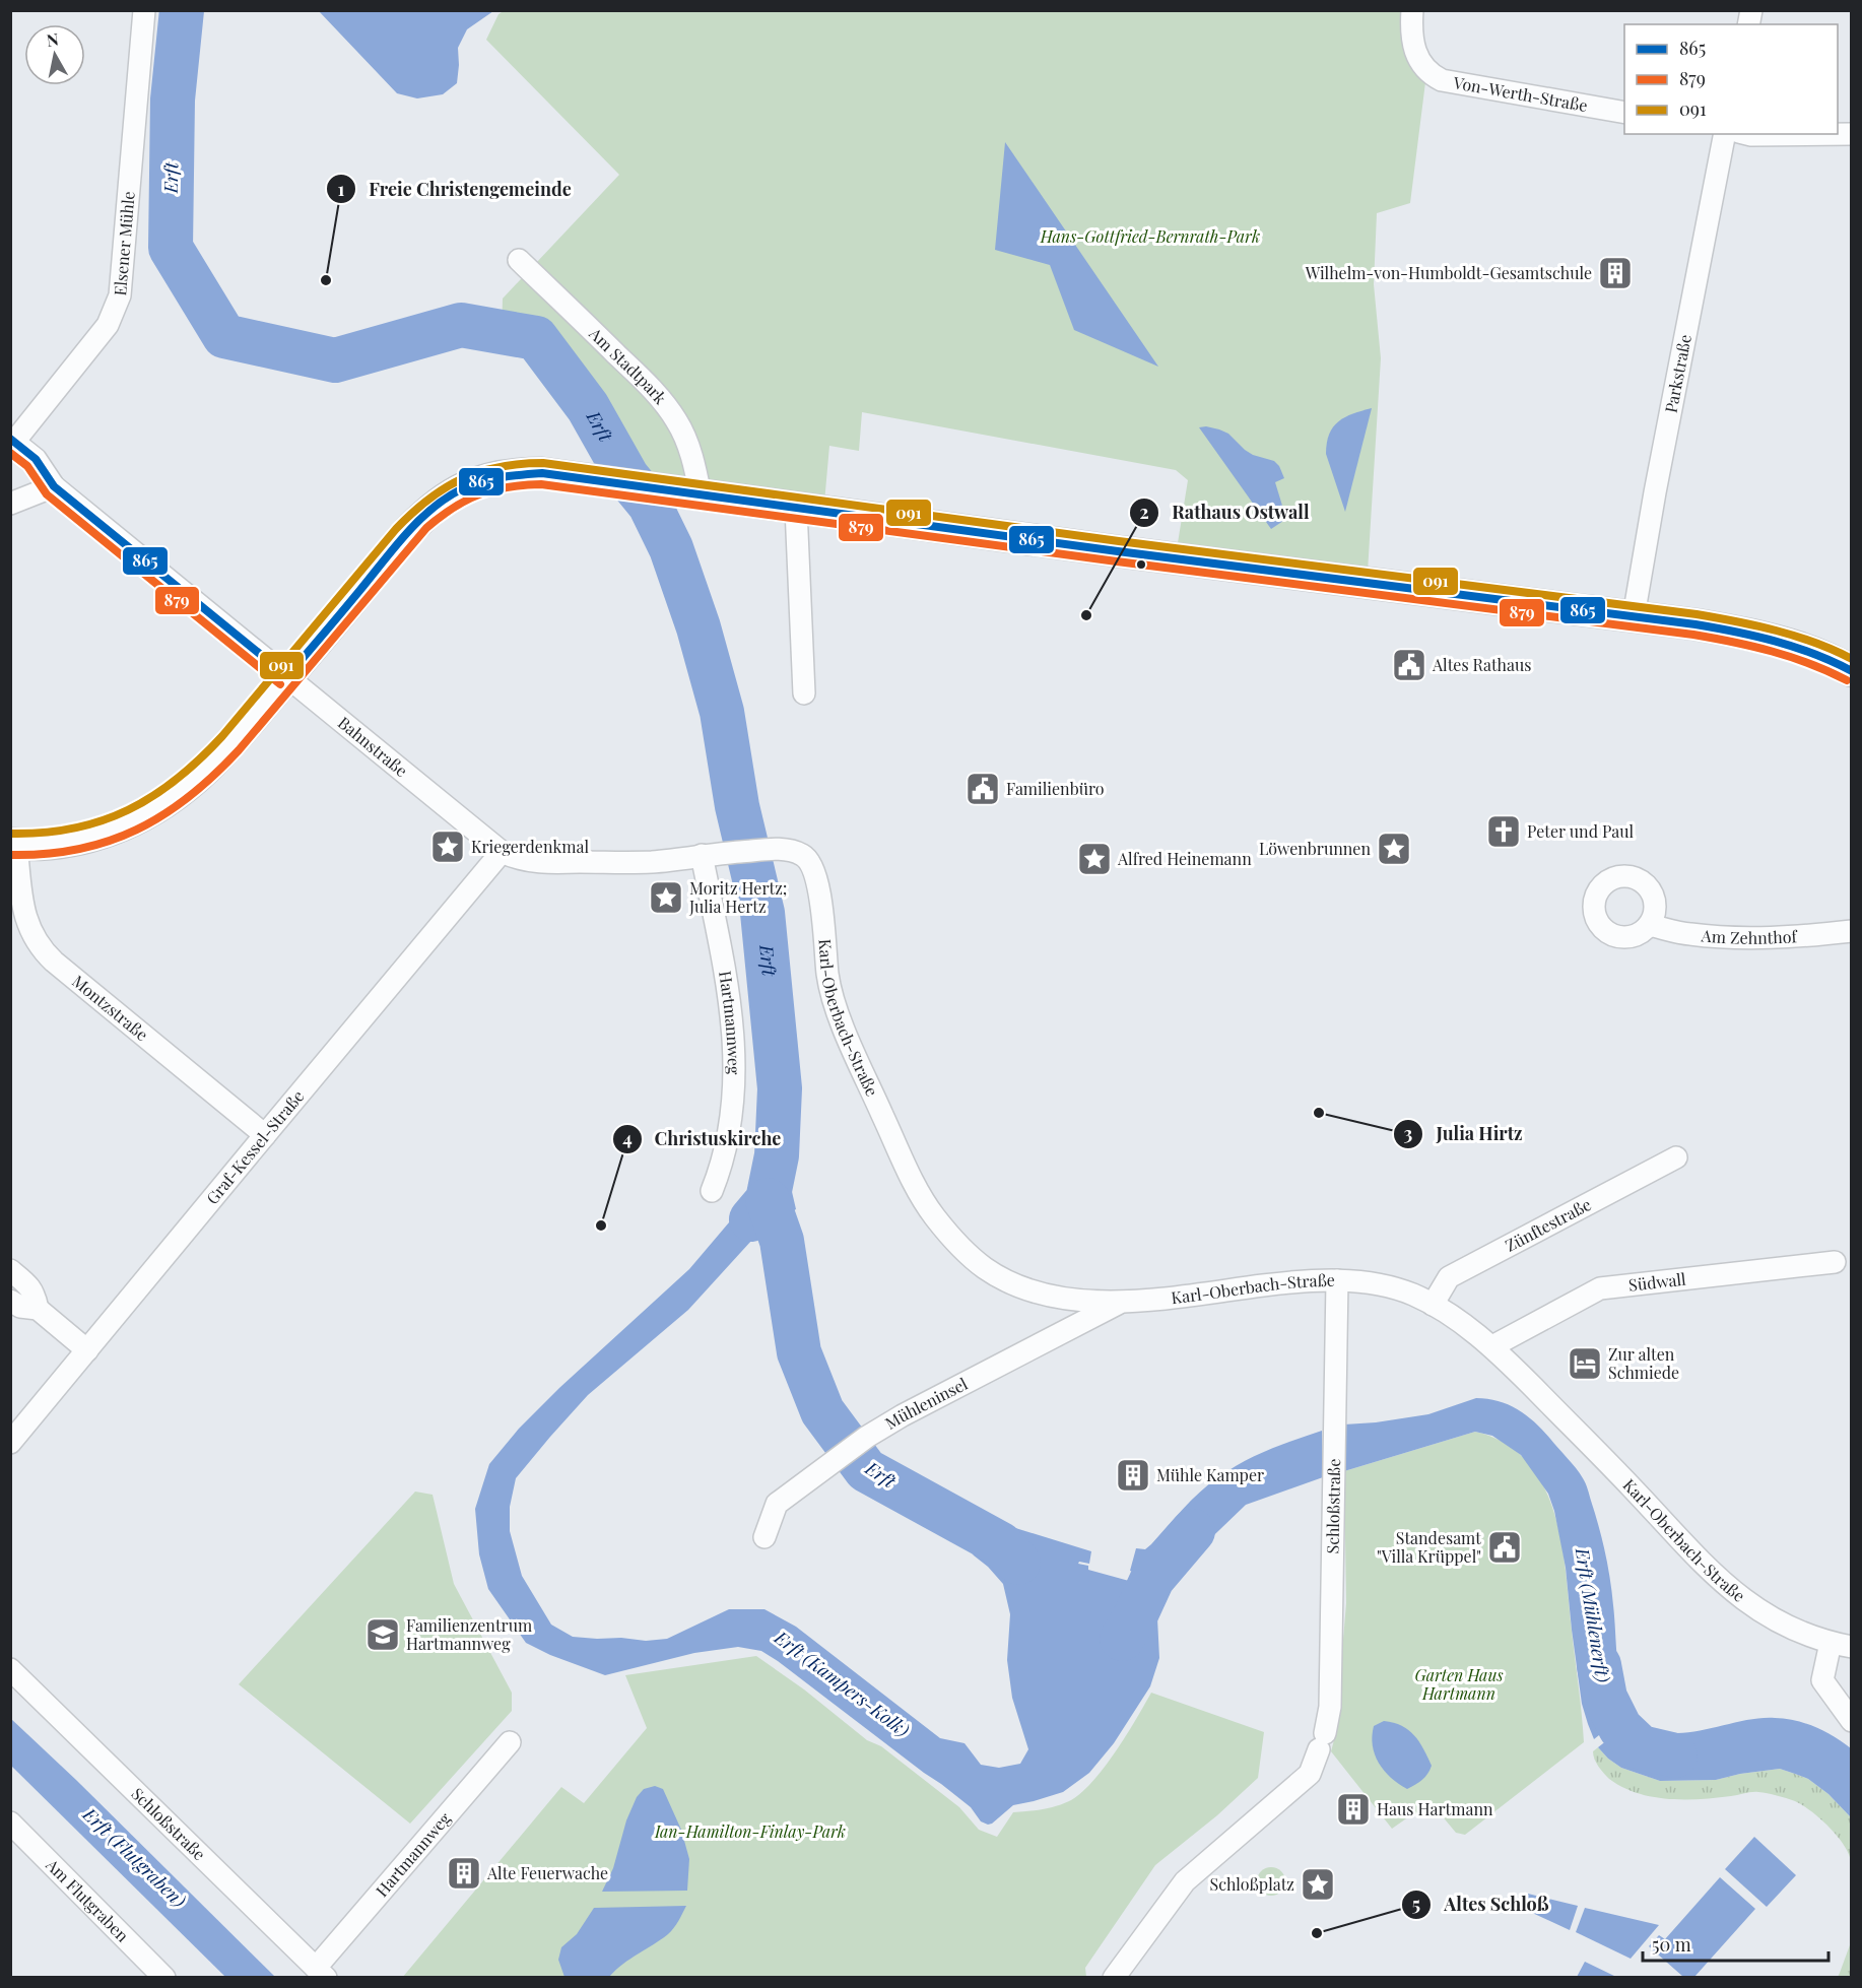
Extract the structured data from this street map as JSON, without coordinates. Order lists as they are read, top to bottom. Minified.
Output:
{"streets":{"main road":["Montzstraße"],"street":["Von-Werth-Straße","Elsener Mühle","Am Stadtpark","Parkstraße","Bahnstraße","Am Zehnthof","Karl-Oberbach-Straße","Hartmannweg","Graf-Kessel-Straße","Zünftestraße","Südwall","Mühleninsel","Schloßstraße","Am Flutgraben"]},"crossings":[["Elsener Mühle","Bahnstraße"],["Am Stadtpark","Montzstraße"],["Parkstraße","Montzstraße"],["Bahnstraße","Montzstraße"],["Bahnstraße","Karl-Oberbach-Straße"],["Bahnstraße","Hartmannweg"],["Bahnstraße","Graf-Kessel-Straße"],["Montzstraße","Graf-Kessel-Straße"],["Karl-Oberbach-Straße","Zünftestraße"],["Karl-Oberbach-Straße","Südwall"],["Karl-Oberbach-Straße","Mühleninsel"],["Karl-Oberbach-Straße","Schloßstraße"],["Hartmannweg","Schloßstraße"]],"water":["Erft","Erft (Mühlenerft)","Erft (Kampers-Kolk)","Erft (Flutgraben)"],"parks":["Hans-Gottfried-Bernrath-Park","Garten Haus Hartmann","Ian-Hamilton-Finlay-Park"],"places":{"building":["Wilhelm-von-Humboldt-Gesamtschule","Mühle Kamper","Haus Hartmann","Alte Feuerwache"],"other":["Freie Christengemeinde","Rathaus Ostwall","Julia Hirtz","Christuskirche","Altes Schloß"],"public building":["Altes Rathaus","Familienbüro","Standesamt \"Villa Krüppel\""],"church":["Peter und Paul"],"place":["Kriegerdenkmal","Löwenbrunnen","Alfred Heinemann","Moritz Hertz; Julia Hertz","Schloßplatz"],"hotel":["Zur alten Schmiede"],"school or university":["Familienzentrum Hartmannweg"]},"lines":["transit line 865","transit line 879","transit line 091"],"legend":["865","879","091"],"scale_bar":"50 m","north":"top"}
